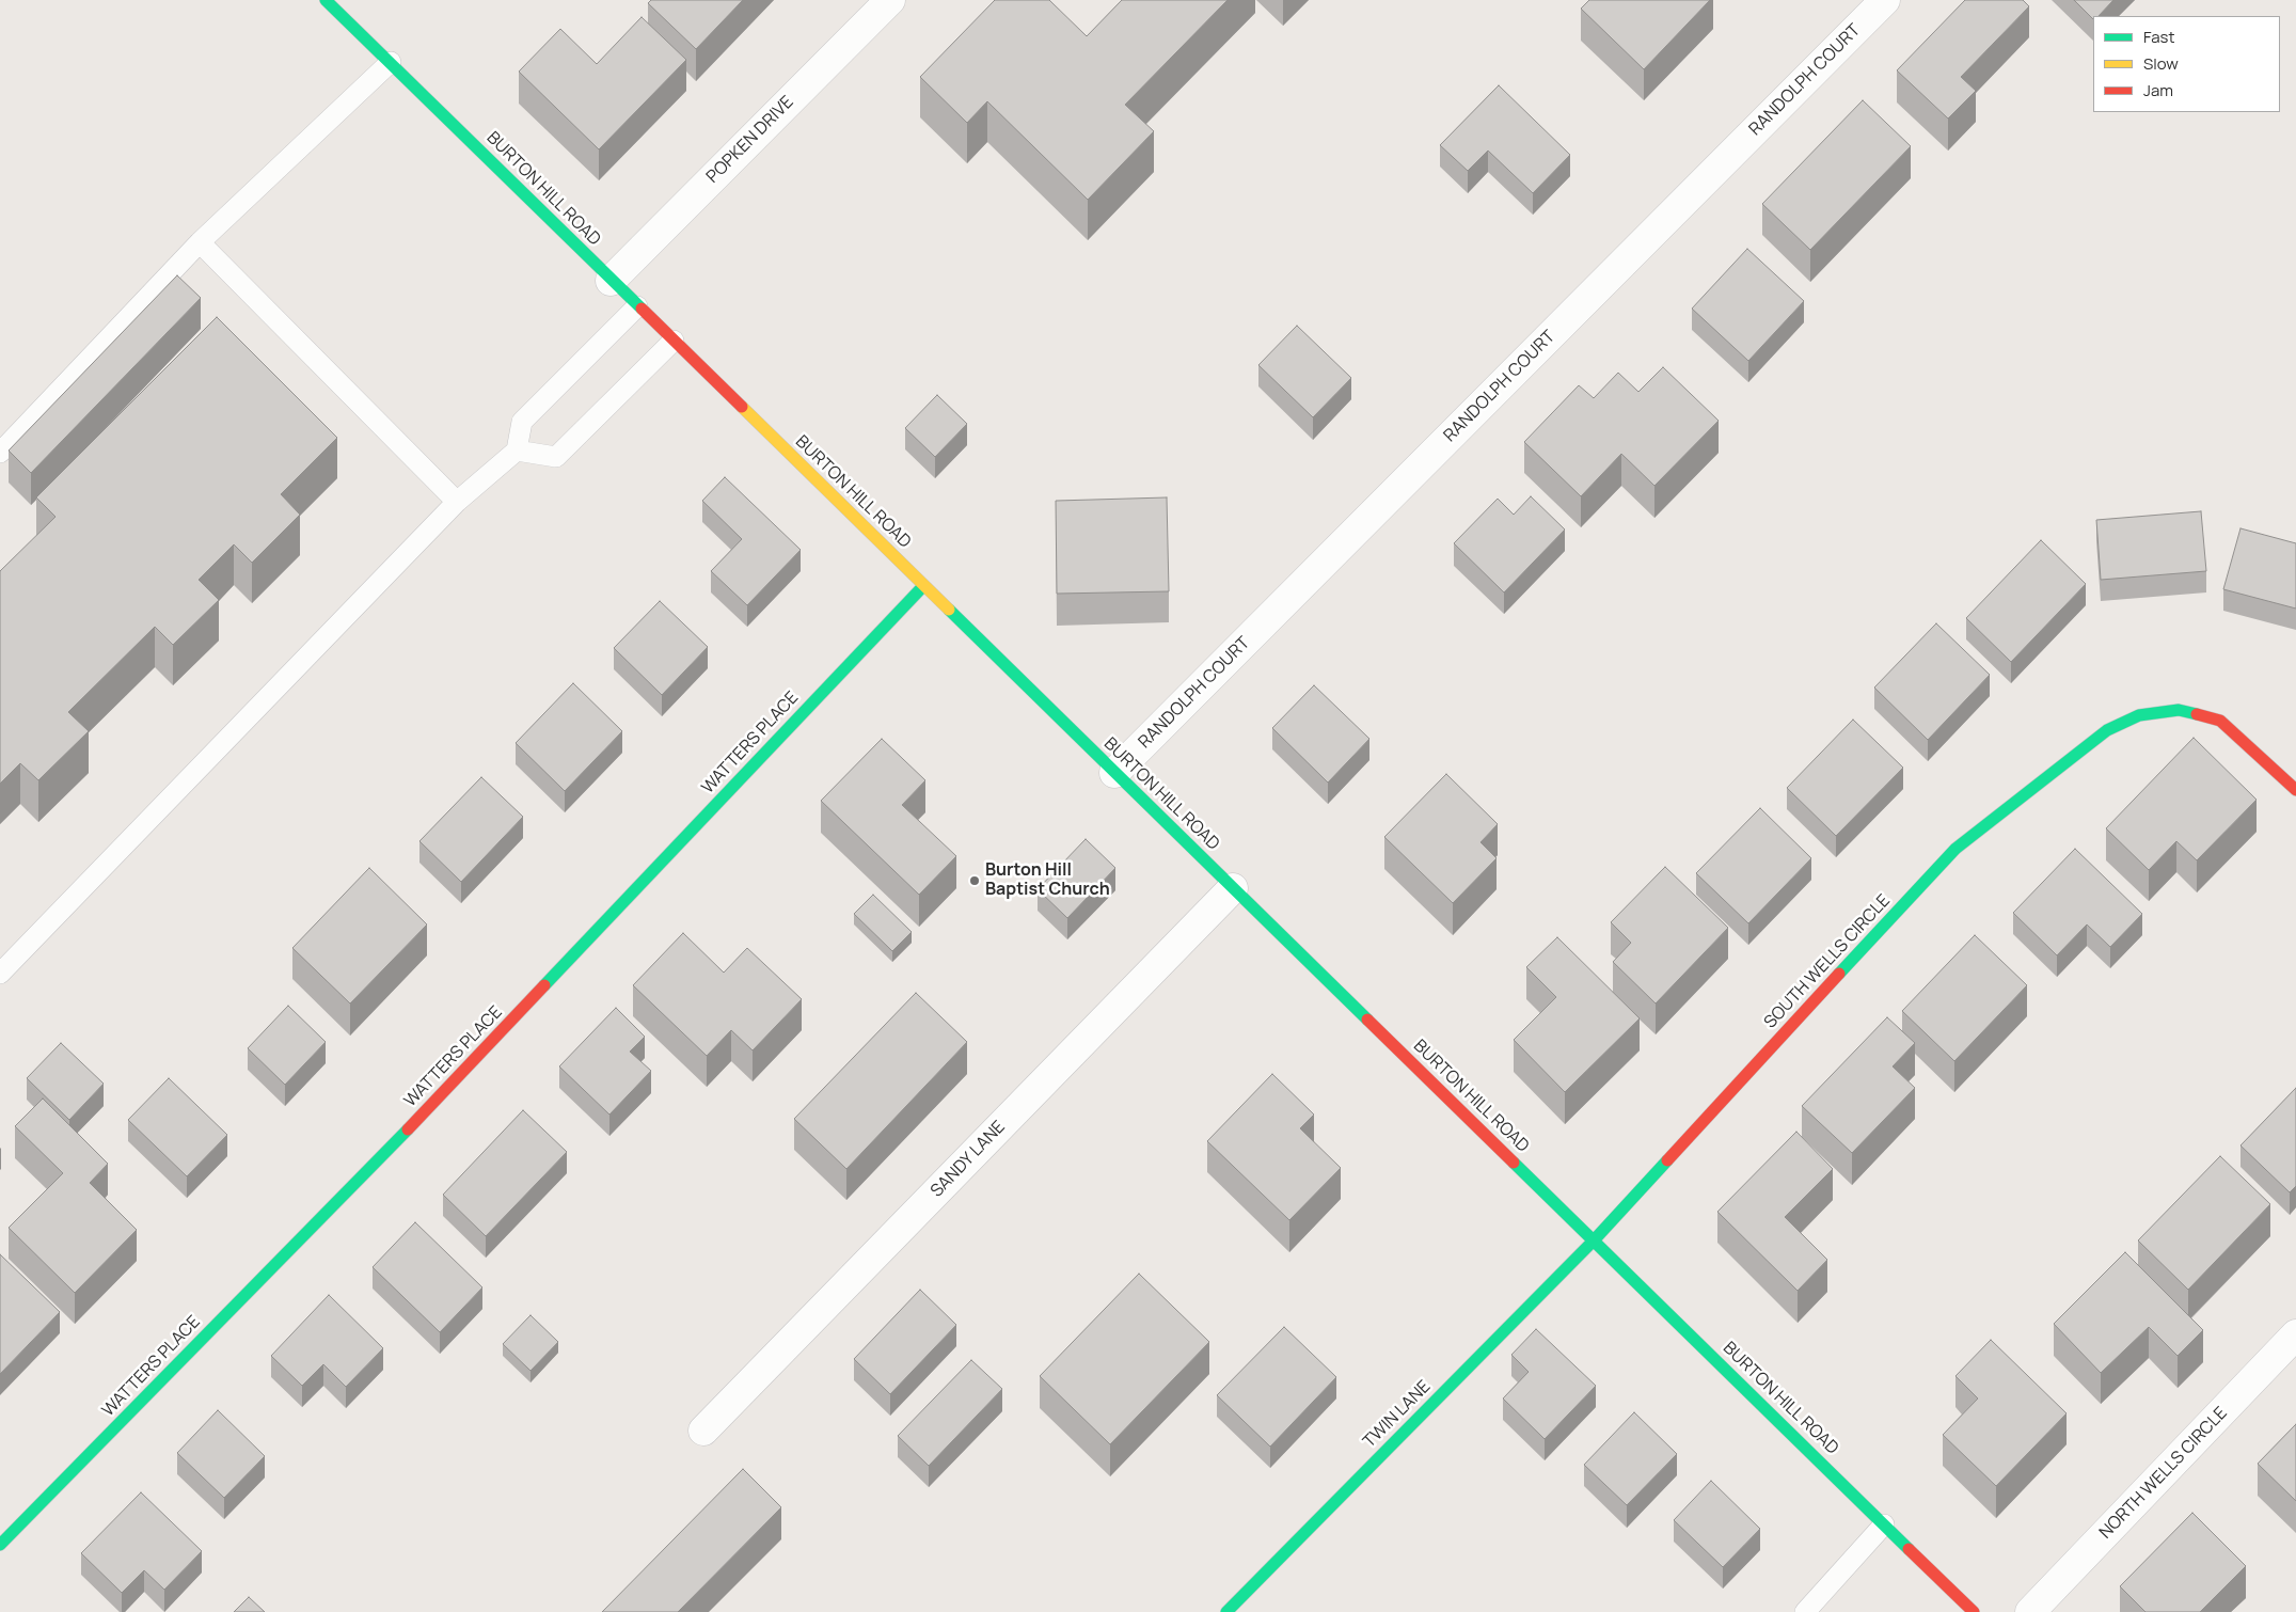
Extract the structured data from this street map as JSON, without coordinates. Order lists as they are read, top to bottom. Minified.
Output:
{"streets":{"street":["RANDOLPH COURT","POPKEN DRIVE","BURTON HILL ROAD","WATTERS PLACE","SOUTH WELLS CIRCLE","SANDY LANE","TWIN LANE","NORTH WELLS CIRCLE"]},"crossings":[["RANDOLPH COURT","BURTON HILL ROAD"],["POPKEN DRIVE","BURTON HILL ROAD"],["BURTON HILL ROAD","WATTERS PLACE"],["BURTON HILL ROAD","SOUTH WELLS CIRCLE"],["BURTON HILL ROAD","SANDY LANE"],["BURTON HILL ROAD","TWIN LANE"],["SOUTH WELLS CIRCLE","TWIN LANE"]],"places":["Burton Hill Baptist Church"],"legend":["Fast","Slow","Jam"]}
